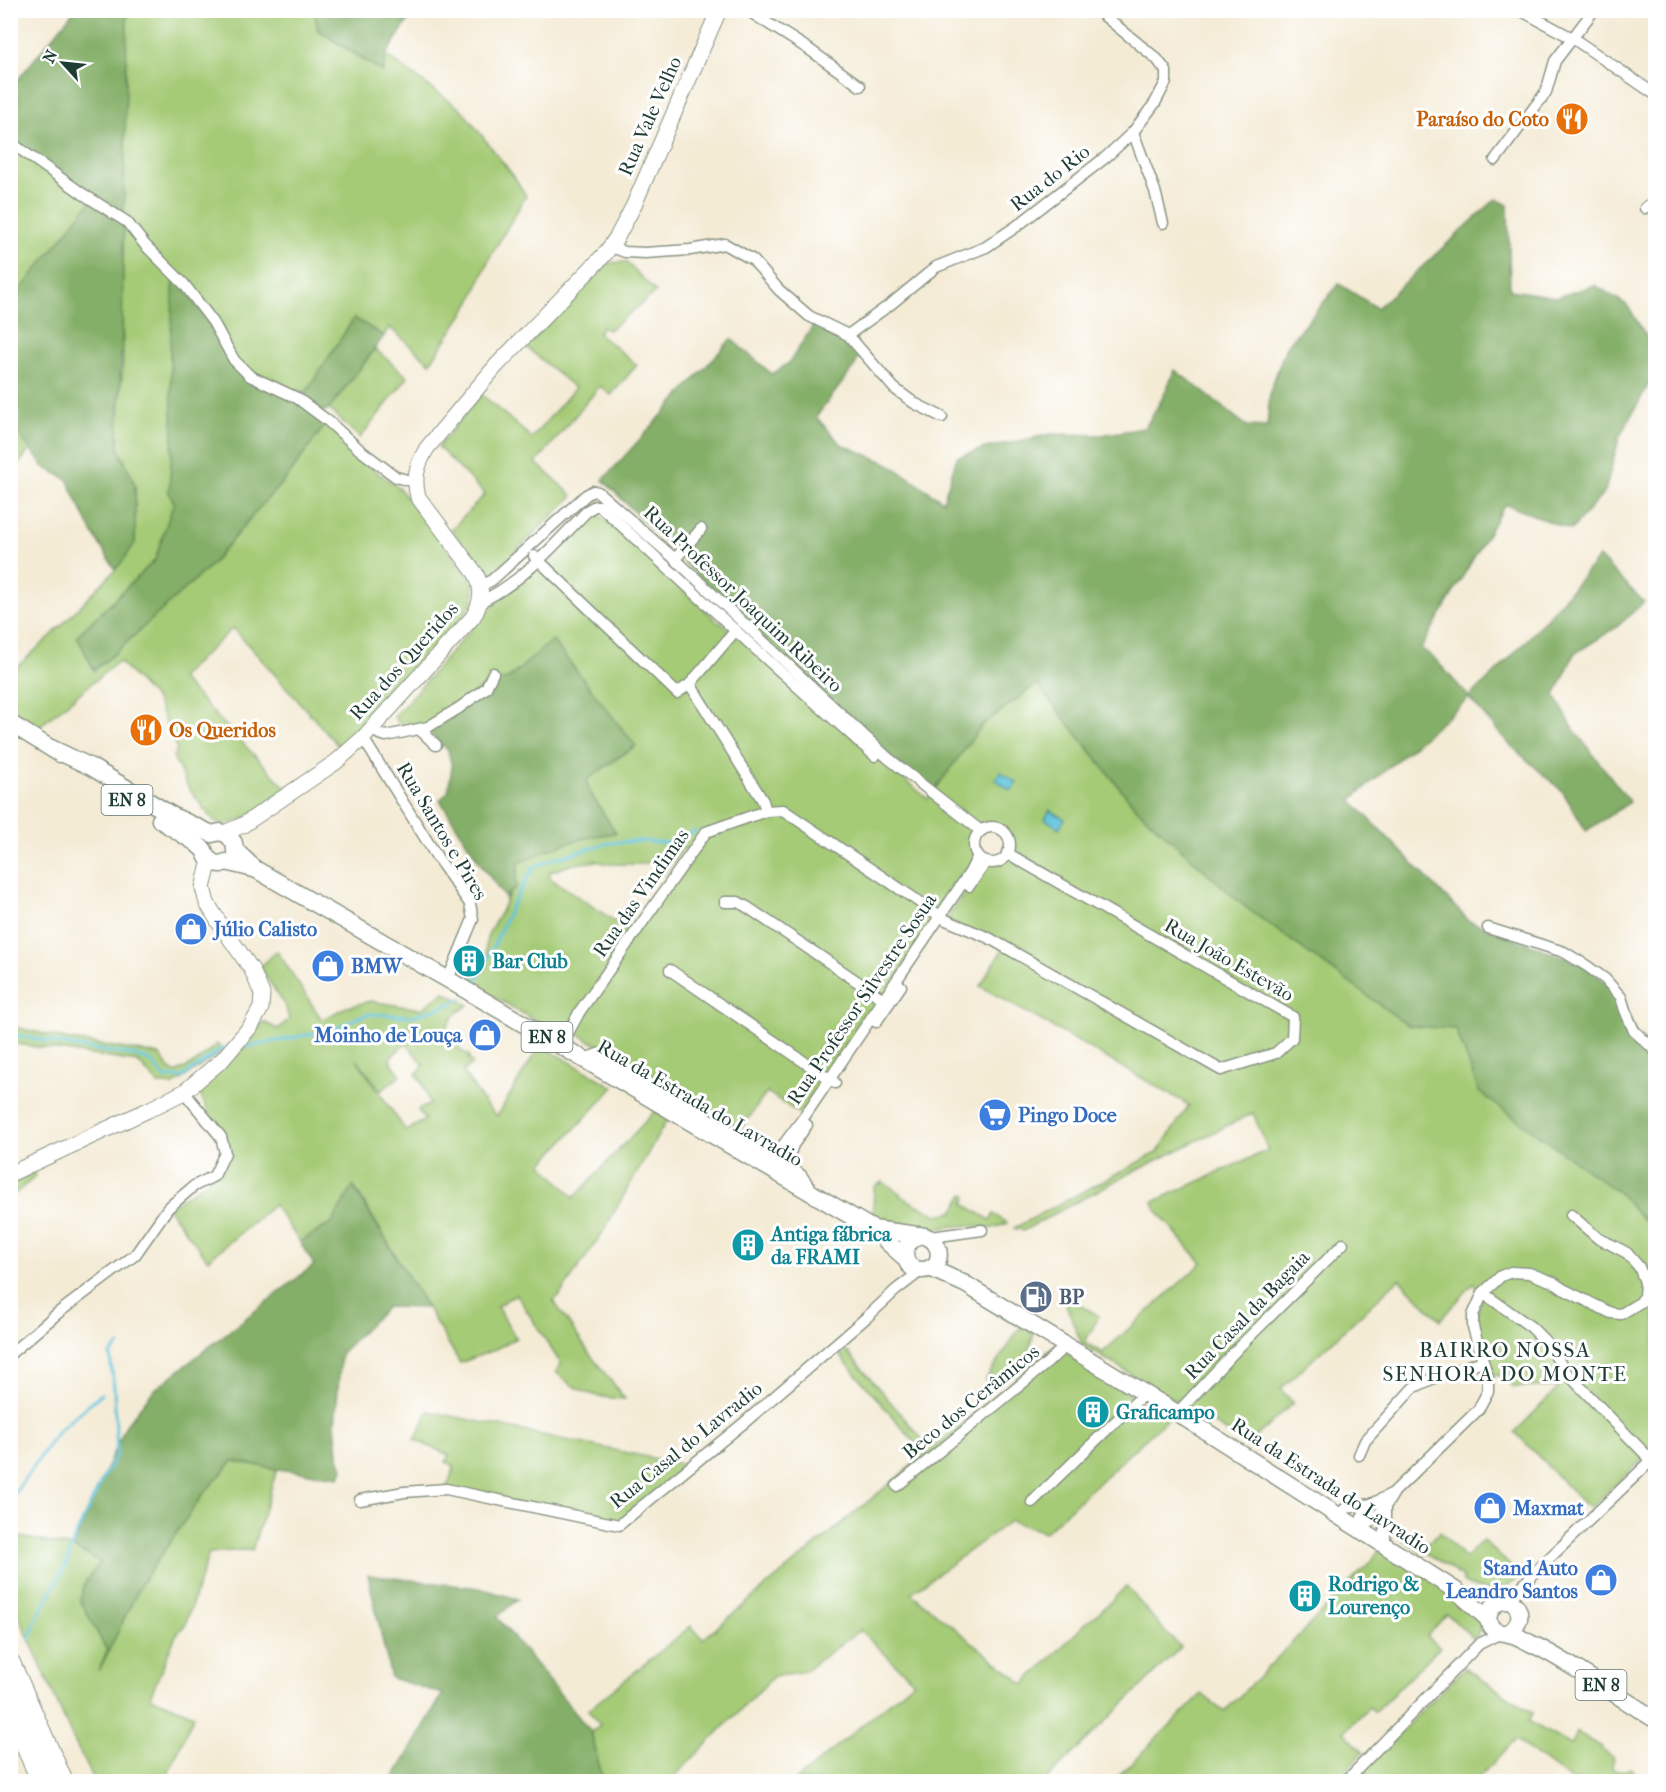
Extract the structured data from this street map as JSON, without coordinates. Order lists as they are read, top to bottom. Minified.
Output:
{"streets":{"main road":["EN 8","Rua da Estrada do Lavradio"],"street":["Rua Vale Velho","Rua do Rio","Rua Professor Joaquim Ribeiro","Rua dos Queridos","Rua Santos e Pires","Rua das Vindimas","Rua João Estevão","Rua Professor Silvestre Sosua","Rua Casal da Bagaia","Beco dos Cerâmicos","Rua Casal do Lavradio"]},"crossings":[["Rua Professor Joaquim Ribeiro","Rua dos Queridos"],["Rua Professor Joaquim Ribeiro","Rua João Estevão"],["Rua Professor Joaquim Ribeiro","Rua Professor Silvestre Sosua"],["Rua dos Queridos","Rua Santos e Pires"],["Rua dos Queridos","Rua da Estrada do Lavradio"],["EN 8","Rua da Estrada do Lavradio"],["Rua Santos e Pires","Rua da Estrada do Lavradio"],["Rua das Vindimas","Rua da Estrada do Lavradio"],["Rua João Estevão","Rua Professor Silvestre Sosua"],["Rua da Estrada do Lavradio","Rua Casal da Bagaia"],["Rua da Estrada do Lavradio","Beco dos Cerâmicos"],["Rua da Estrada do Lavradio","Rua Casal do Lavradio"]],"districts":["BAIRRO NOSSA SENHORA DO MONTE"],"places":{"restaurant":["Paraíso do Coto","Os Queridos"],"shop":["Júlio Calisto","BMW","Moinho de Louça","Maxmat","Stand Auto Leandro Santos"],"building":["Bar Club","Antiga fábrica da FRAMI","Graficampo","Rodrigo & Lourenço"],"supermarket":["Pingo Doce"],"fuel station":["BP"]},"north":"top left"}
